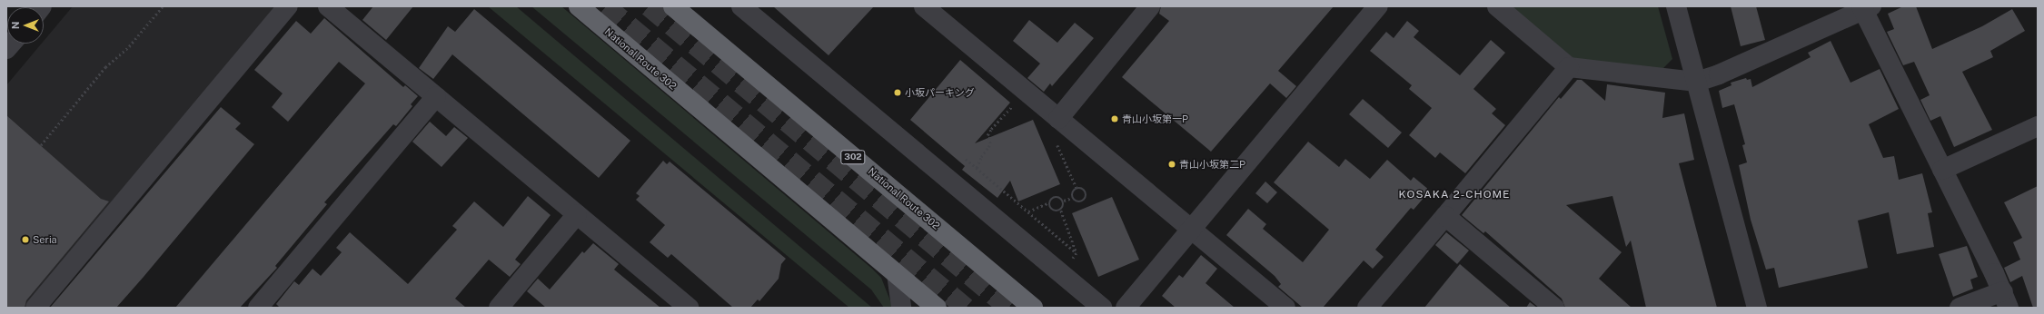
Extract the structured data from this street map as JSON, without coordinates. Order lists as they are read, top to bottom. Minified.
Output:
{"streets":{"highway":["National Route 302","302"]},"districts":["KOSAKA 2-CHOME"],"places":["小坂パーキング","青山小坂第一P","青山小坂第二P","Seria"],"north":"left"}
